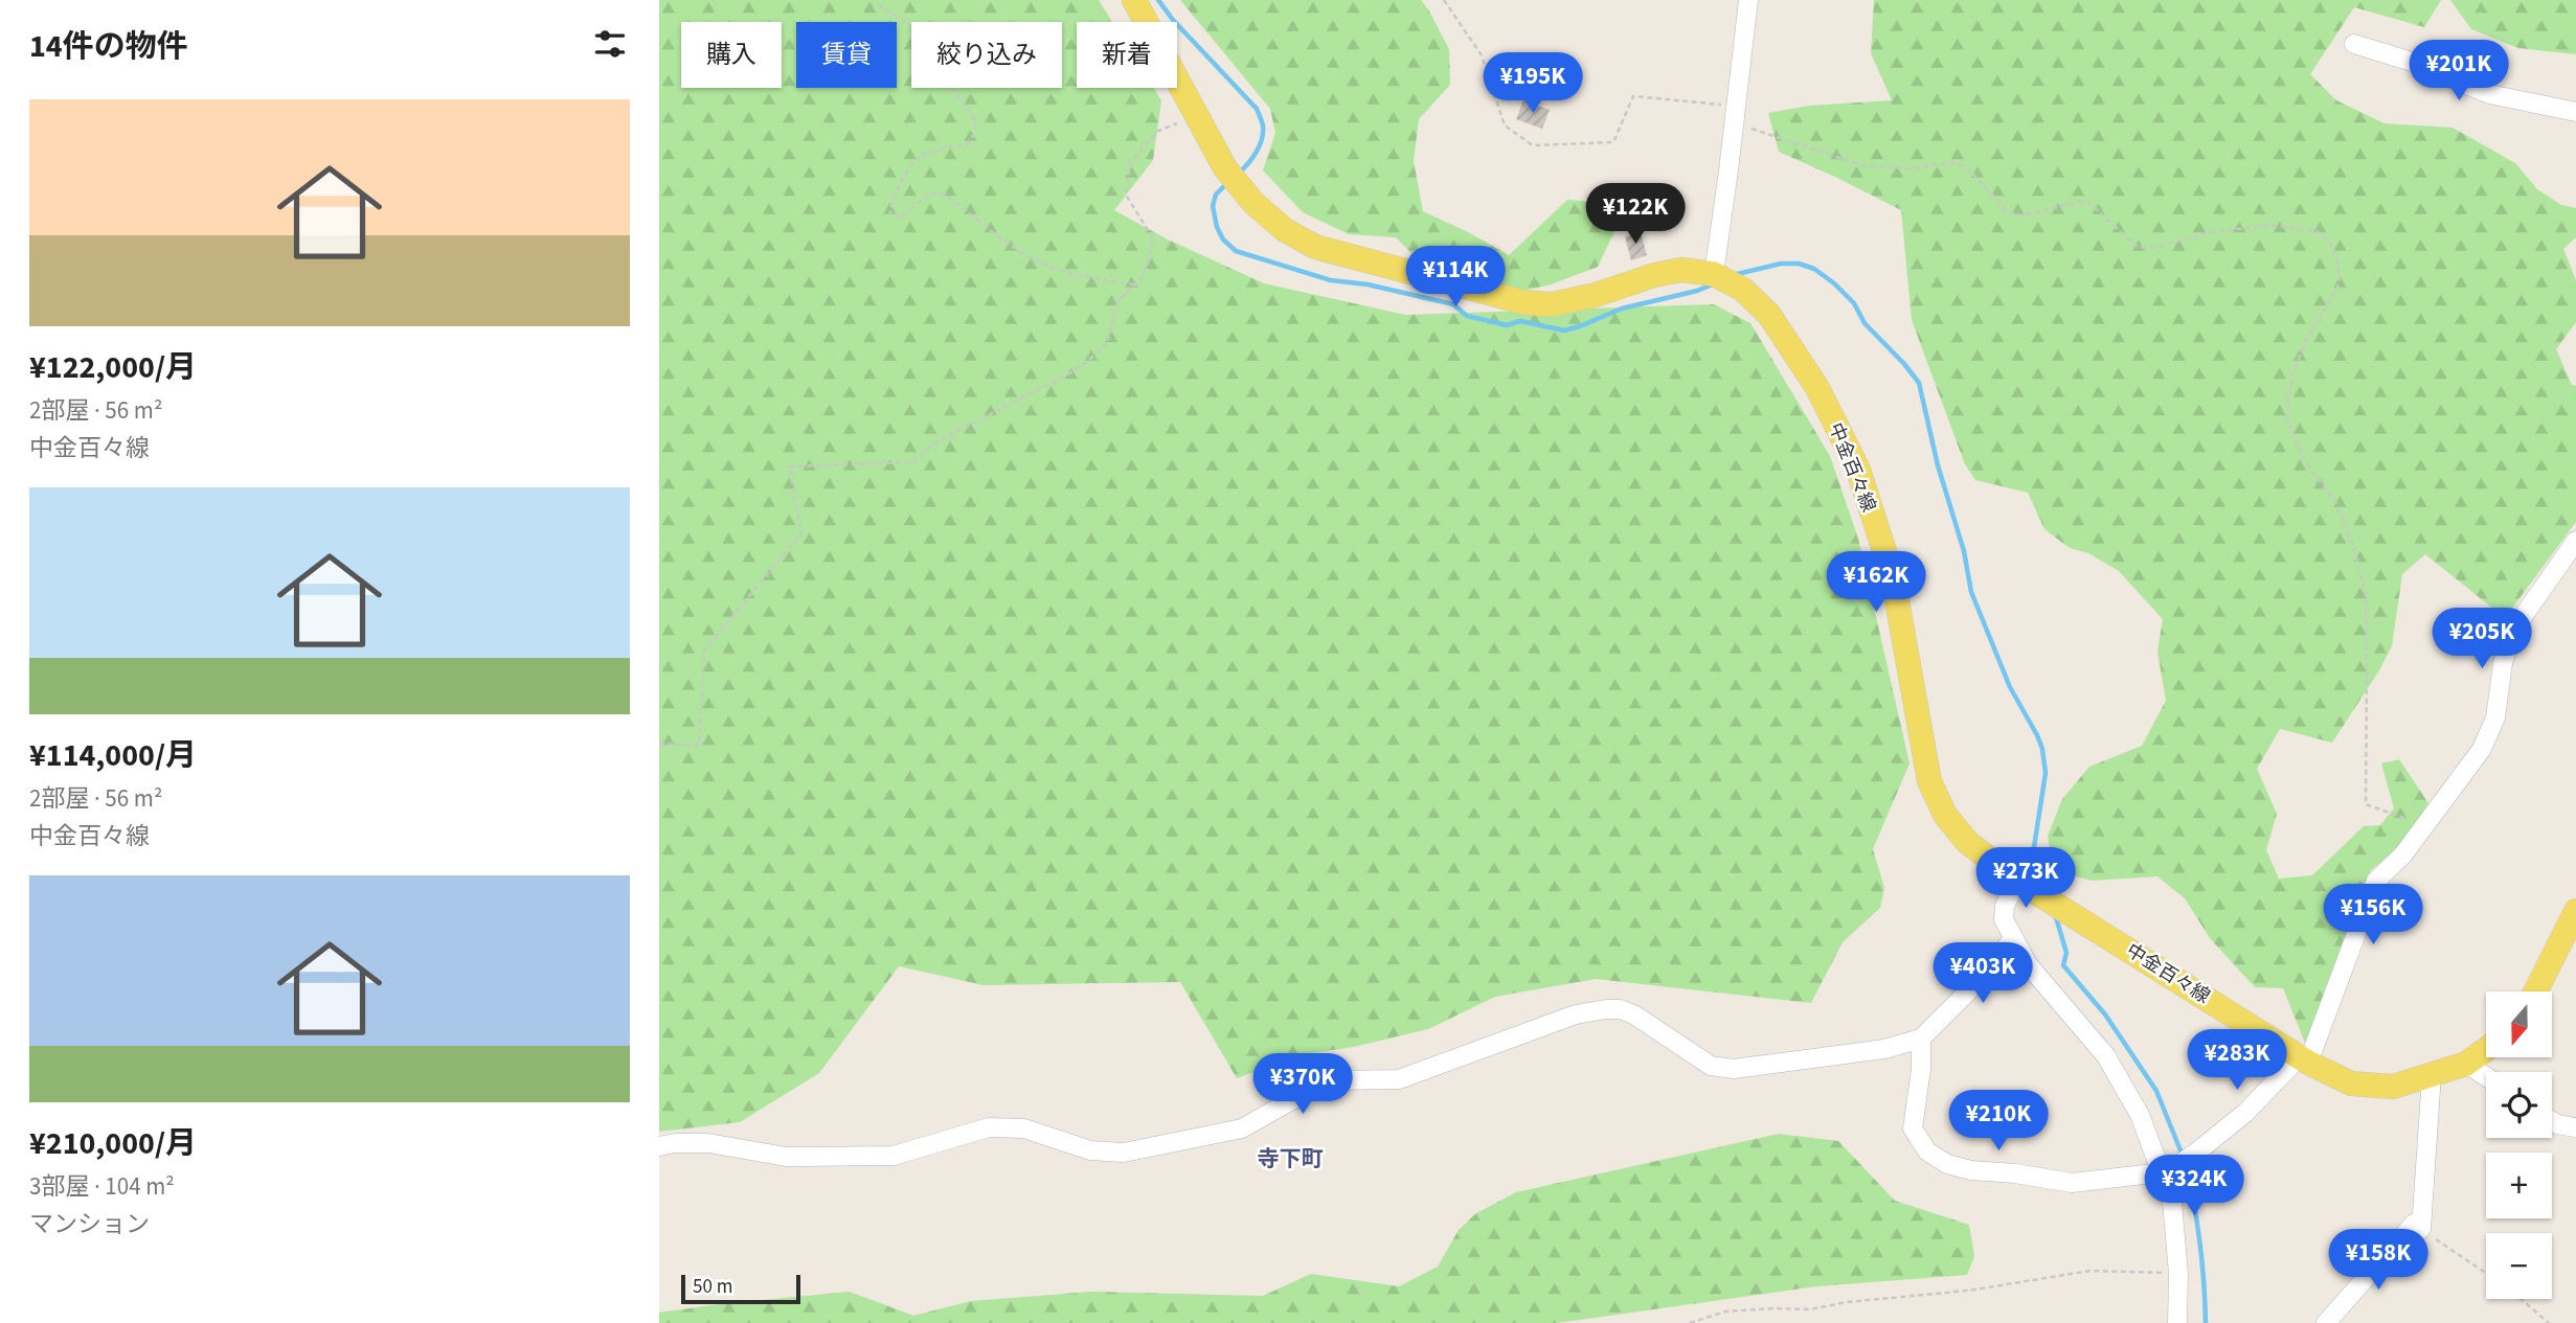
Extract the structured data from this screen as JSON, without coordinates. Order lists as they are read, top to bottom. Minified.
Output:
{"streets":{"main road":["中金百々線"]},"districts":["寺下町"],"scale_bar":"50 m","north":"bottom","page":{"heading":"14件の物件","chip":["購入","賃貸","絞り込み","新着"],"price":["¥201K","¥195K","¥122K","¥114K","¥162K","¥205K","¥273K","¥156K","¥403K","¥283K","¥370K","¥210K","¥324K","¥158K"],"list":[{"name":"¥122,000/月","note":"2部屋 · 56 m² · 中金百々線"},{"name":"¥114,000/月","note":"2部屋 · 56 m² · 中金百々線"},{"name":"¥210,000/月","note":"3部屋 · 104 m² · マンション"}],"map_buttons":["+","−"],"scale":"50 m"}}
